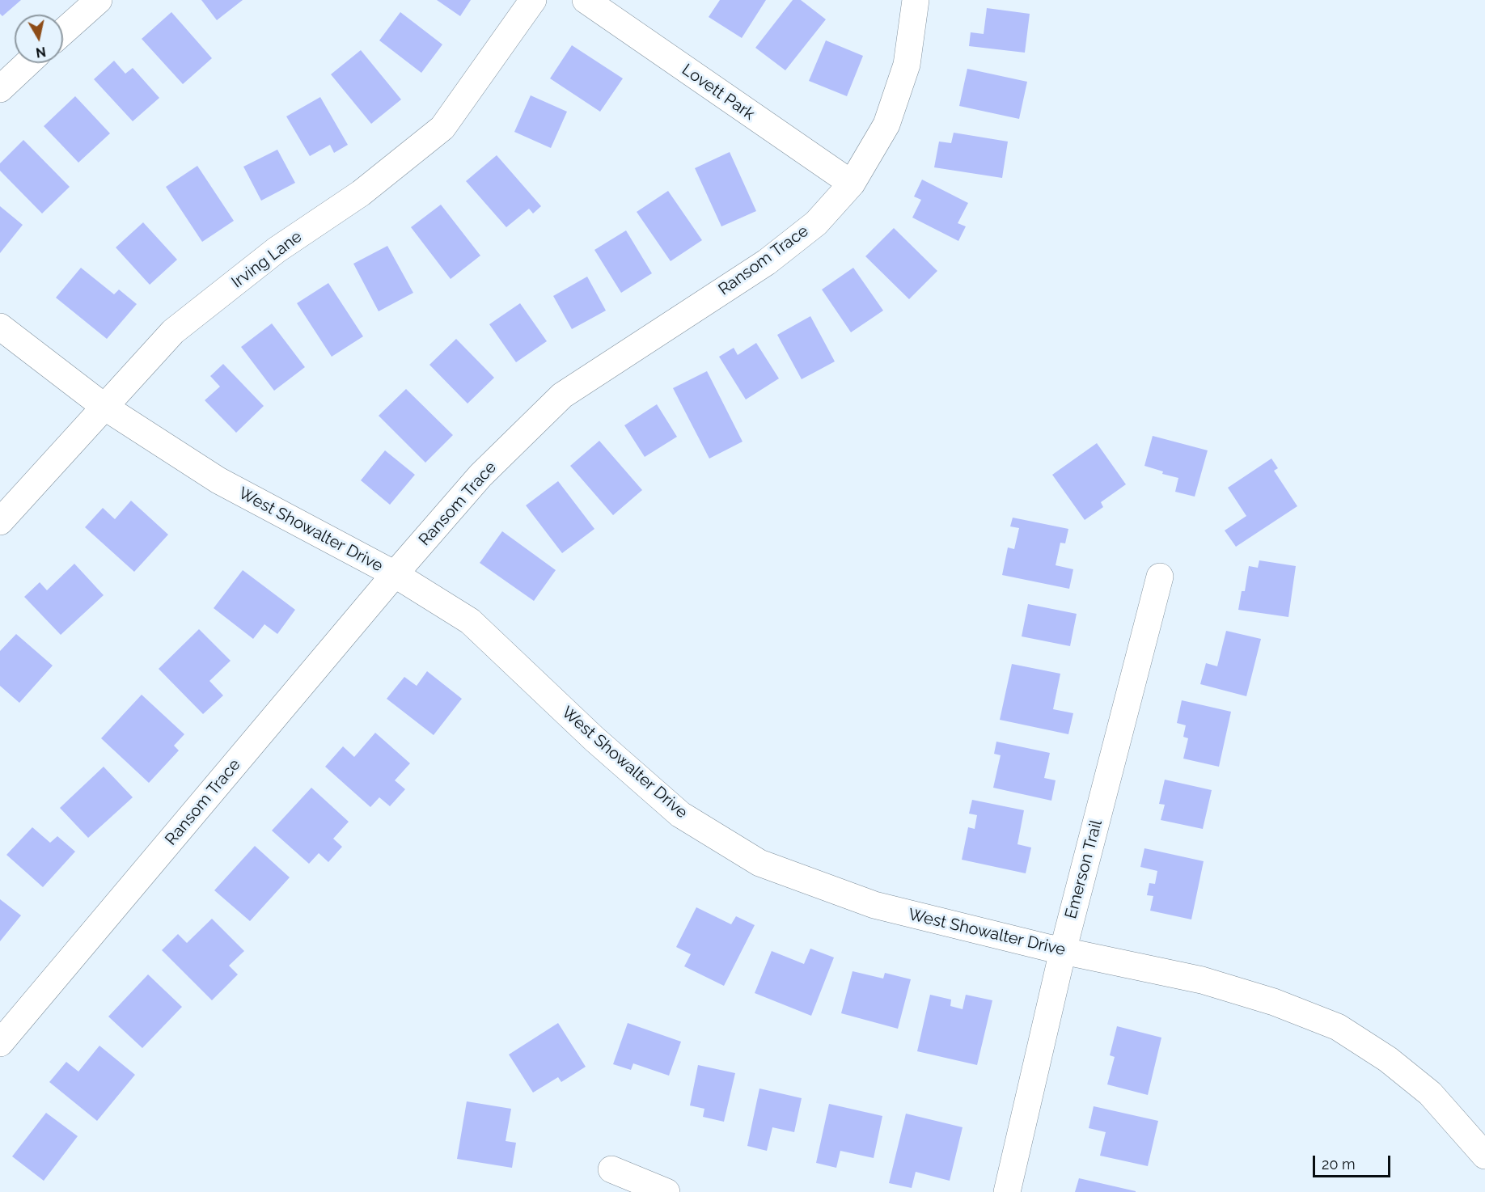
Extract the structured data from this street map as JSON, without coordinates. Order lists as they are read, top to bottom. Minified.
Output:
{"streets":{"street":["Lovett Park","Irving Lane","Ransom Trace","West Showalter Drive","Emerson Trail"]},"crossings":[["Lovett Park","Ransom Trace"],["Irving Lane","West Showalter Drive"],["Ransom Trace","West Showalter Drive"],["West Showalter Drive","Emerson Trail"]],"scale_bar":"20 m","north":"bottom"}
